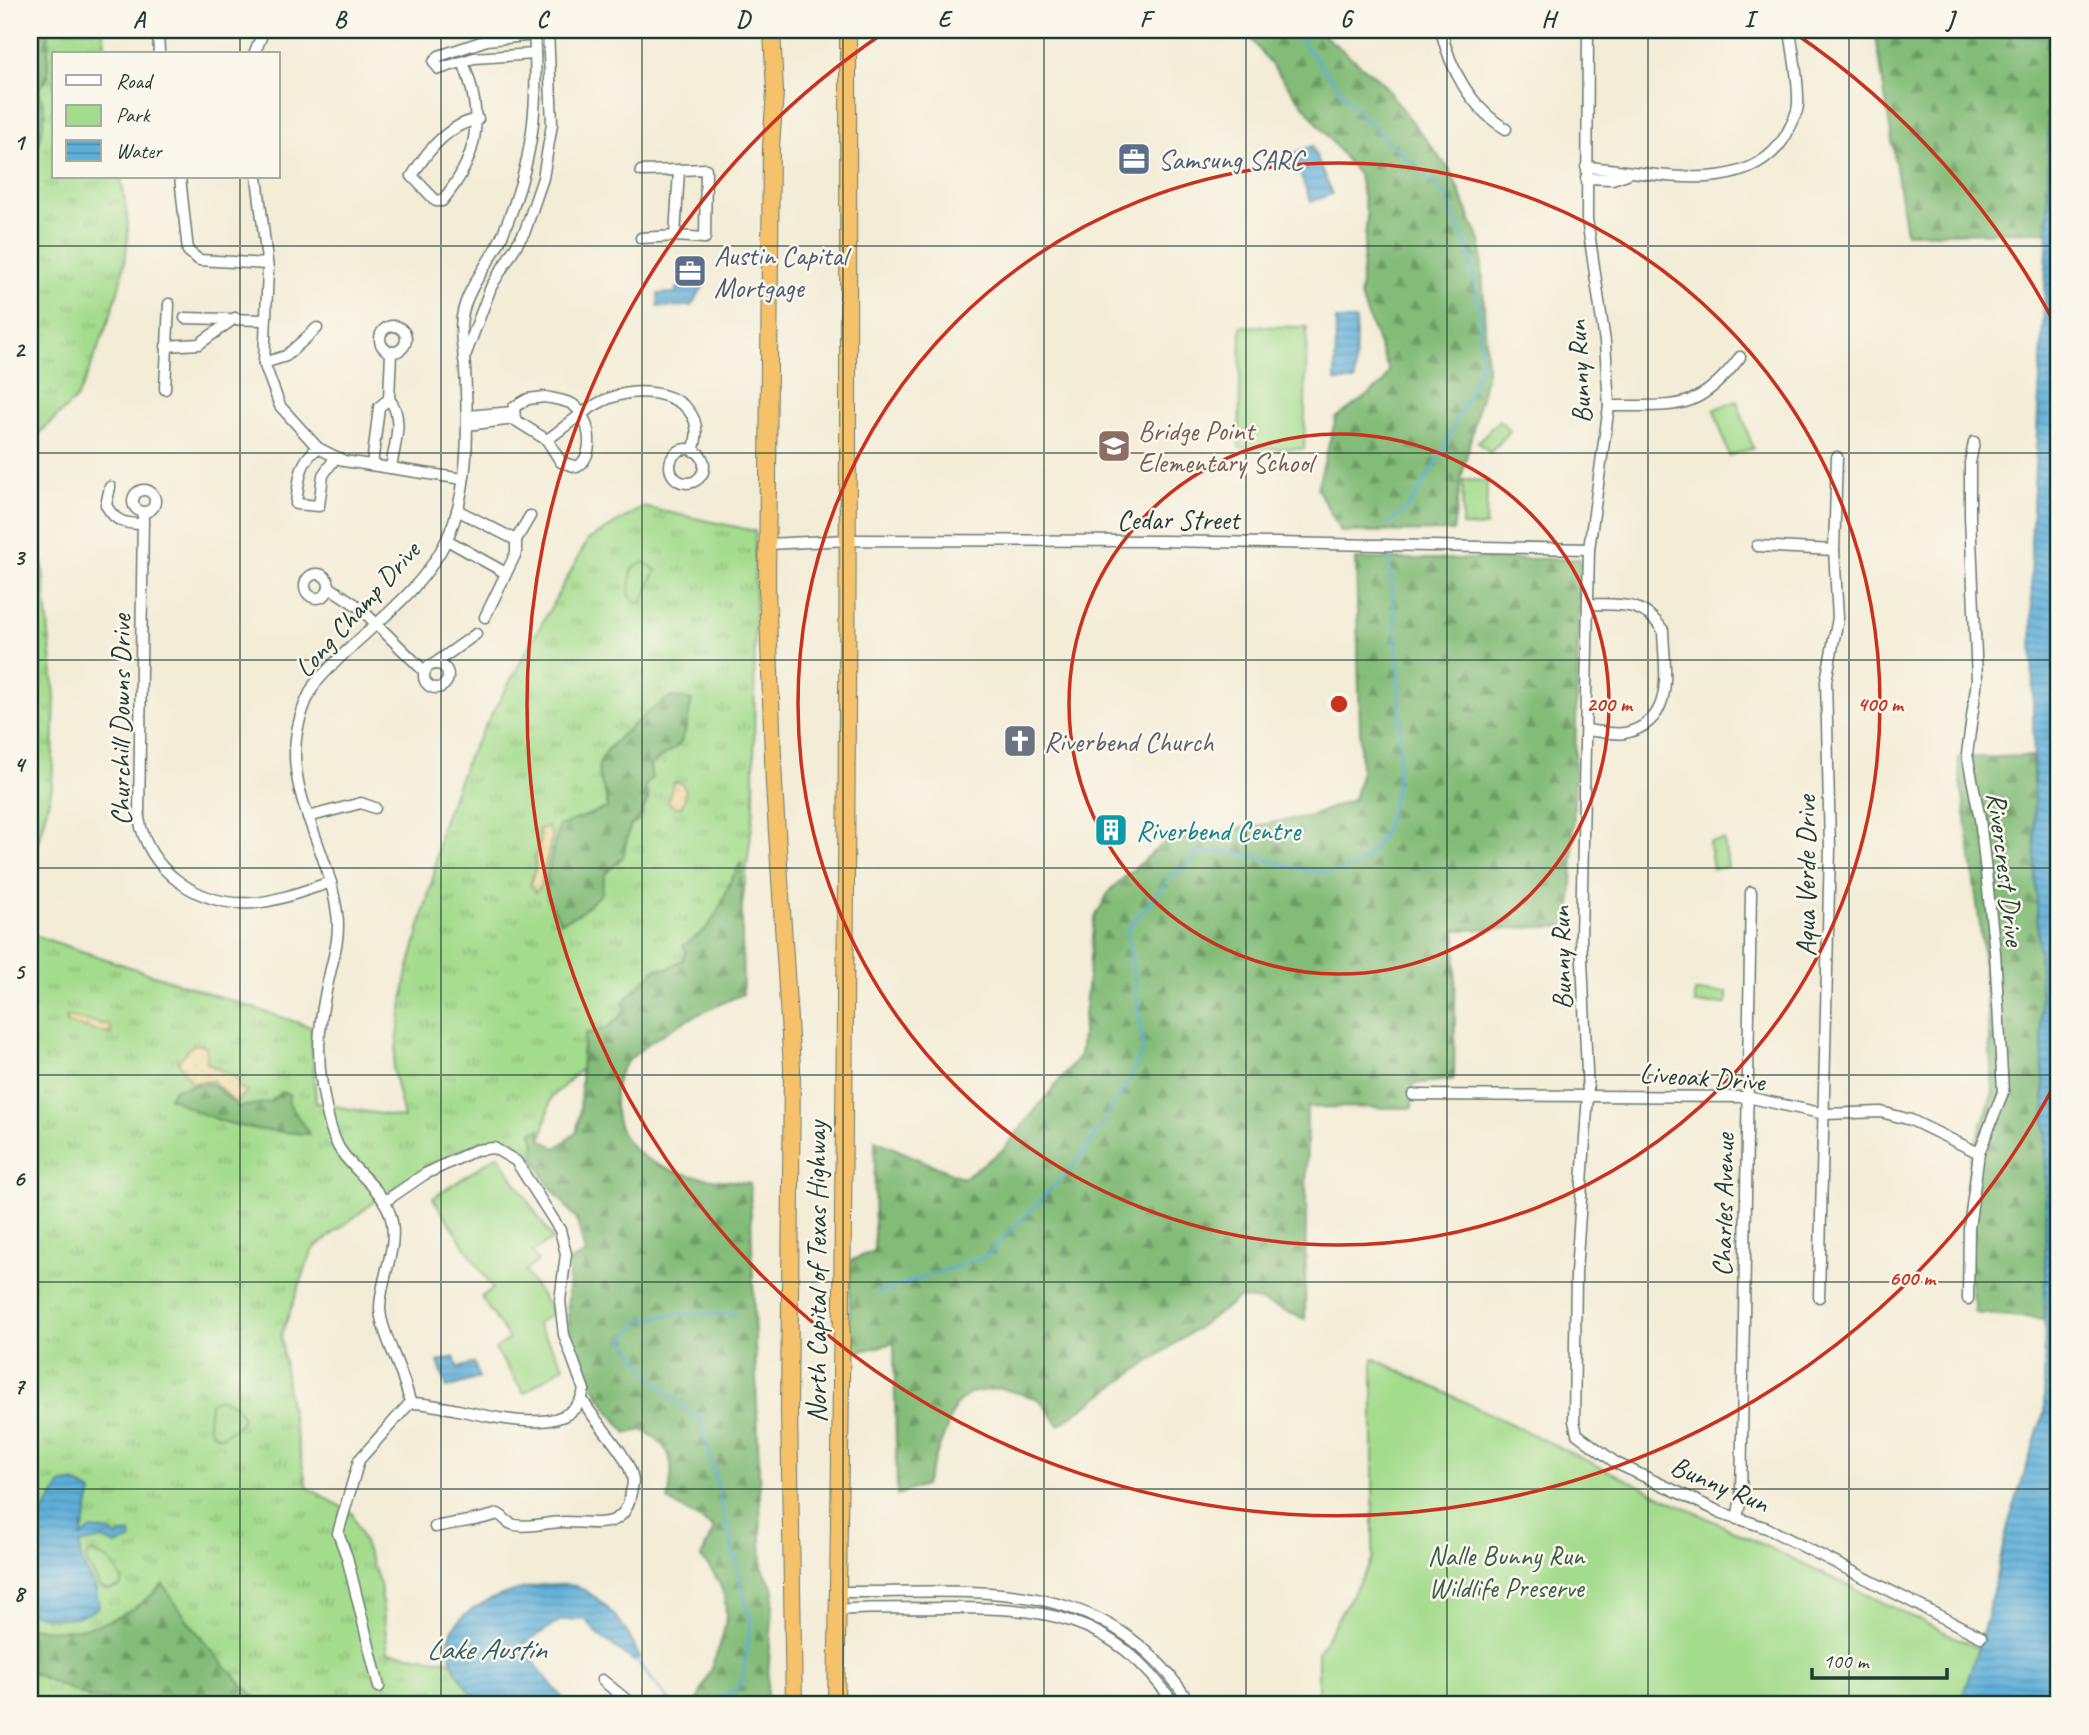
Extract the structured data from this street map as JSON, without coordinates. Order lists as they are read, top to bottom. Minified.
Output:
{"streets":{"highway":["North Capital of Texas Highway"],"street":["Bunny Run","Cedar Street","Long Champ Drive","Churchill Downs Drive","Rivercrest Drive","Aqua Verde Drive","Liveoak Drive","Charles Avenue"]},"crossings":[["Bunny Run","Cedar Street"],["Bunny Run","Liveoak Drive"],["Bunny Run","Charles Avenue"],["Cedar Street","North Capital of Texas Highway"],["Long Champ Drive","Churchill Downs Drive"],["Rivercrest Drive","Liveoak Drive"],["Aqua Verde Drive","Liveoak Drive"],["Liveoak Drive","Charles Avenue"]],"water":["Lake Austin"],"parks":["Nalle Bunny Run Wildlife Preserve"],"places":{"office":["Samsung SARC","Austin Capital Mortgage"],"school or university":["Bridge Point Elementary School"],"church":["Riverbend Church"],"building":["Riverbend Centre"]},"legend":["Road","Park","Water"],"scale_bar":"100 m","grid":{"columns":["A","B","C","D","E","F","G","H","I","J"],"rows":["1","2","3","4","5","6","7","8"]},"rings":["200 m","400 m","600 m"]}
